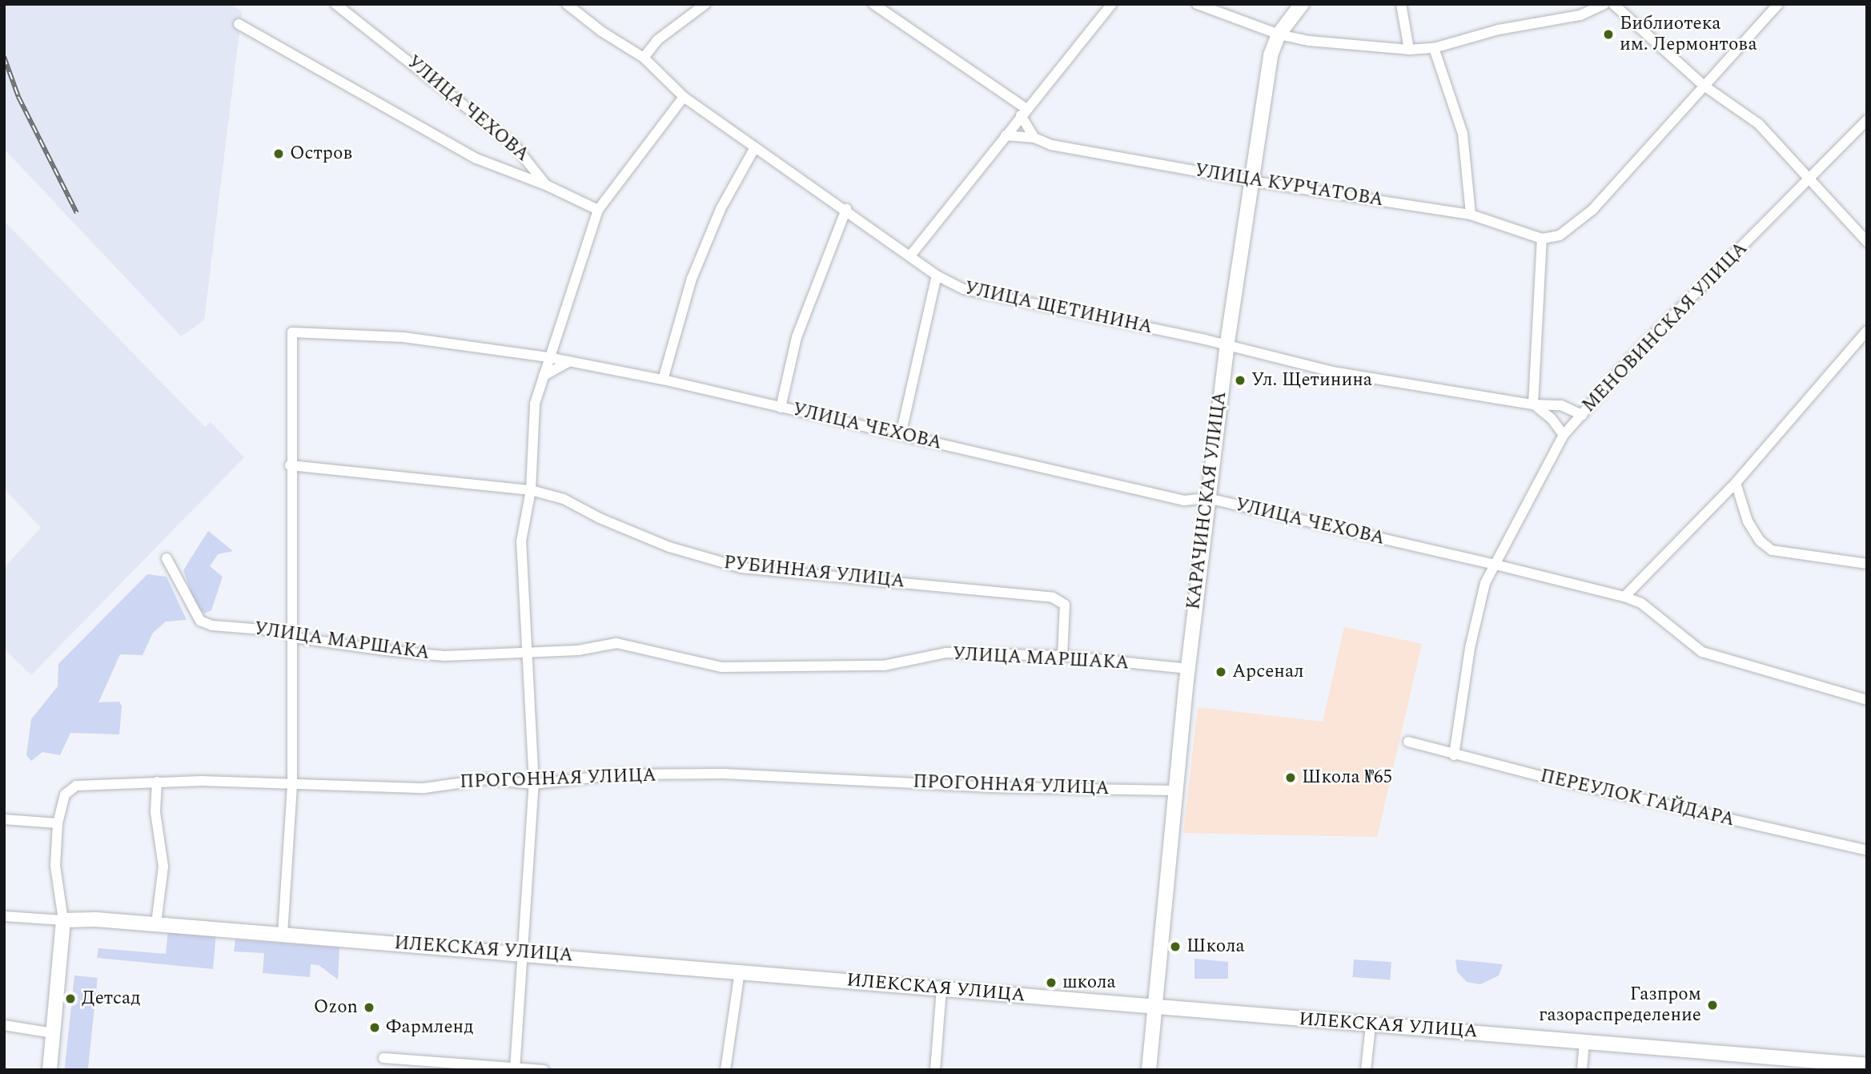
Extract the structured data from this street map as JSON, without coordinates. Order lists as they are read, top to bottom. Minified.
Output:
{"streets":{"street":["УЛИЦА ЧЕХОВА","УЛИЦА КУРЧАТОВА","УЛИЦА ЩЕТИНИНА","МЕНОВИНСКАЯ УЛИЦА","КАРАЧИНСКАЯ УЛИЦА","РУБИННАЯ УЛИЦА","УЛИЦА МАРШАКА","ПРОГОННАЯ УЛИЦА","ПЕРЕУЛОК ГАЙДАРА","ИЛЕКСКАЯ УЛИЦА"]},"crossings":[["УЛИЦА ЧЕХОВА","МЕНОВИНСКАЯ УЛИЦА"],["УЛИЦА ЧЕХОВА","КАРАЧИНСКАЯ УЛИЦА"],["УЛИЦА ЧЕХОВА","РУБИННАЯ УЛИЦА"],["УЛИЦА КУРЧАТОВА","КАРАЧИНСКАЯ УЛИЦА"],["УЛИЦА ЩЕТИНИНА","МЕНОВИНСКАЯ УЛИЦА"],["УЛИЦА ЩЕТИНИНА","КАРАЧИНСКАЯ УЛИЦА"],["МЕНОВИНСКАЯ УЛИЦА","ПЕРЕУЛОК ГАЙДАРА"],["КАРАЧИНСКАЯ УЛИЦА","УЛИЦА МАРШАКА"],["КАРАЧИНСКАЯ УЛИЦА","ПРОГОННАЯ УЛИЦА"],["КАРАЧИНСКАЯ УЛИЦА","ИЛЕКСКАЯ УЛИЦА"],["РУБИННАЯ УЛИЦА","УЛИЦА МАРШАКА"]],"places":["Библиотека им. Лермонтова","Остров","Ул. Щетинина","Арсенал","Школа №65","Школа","школа","Детсад","Газпром газораспределение","Ozon","Фармленд"]}
